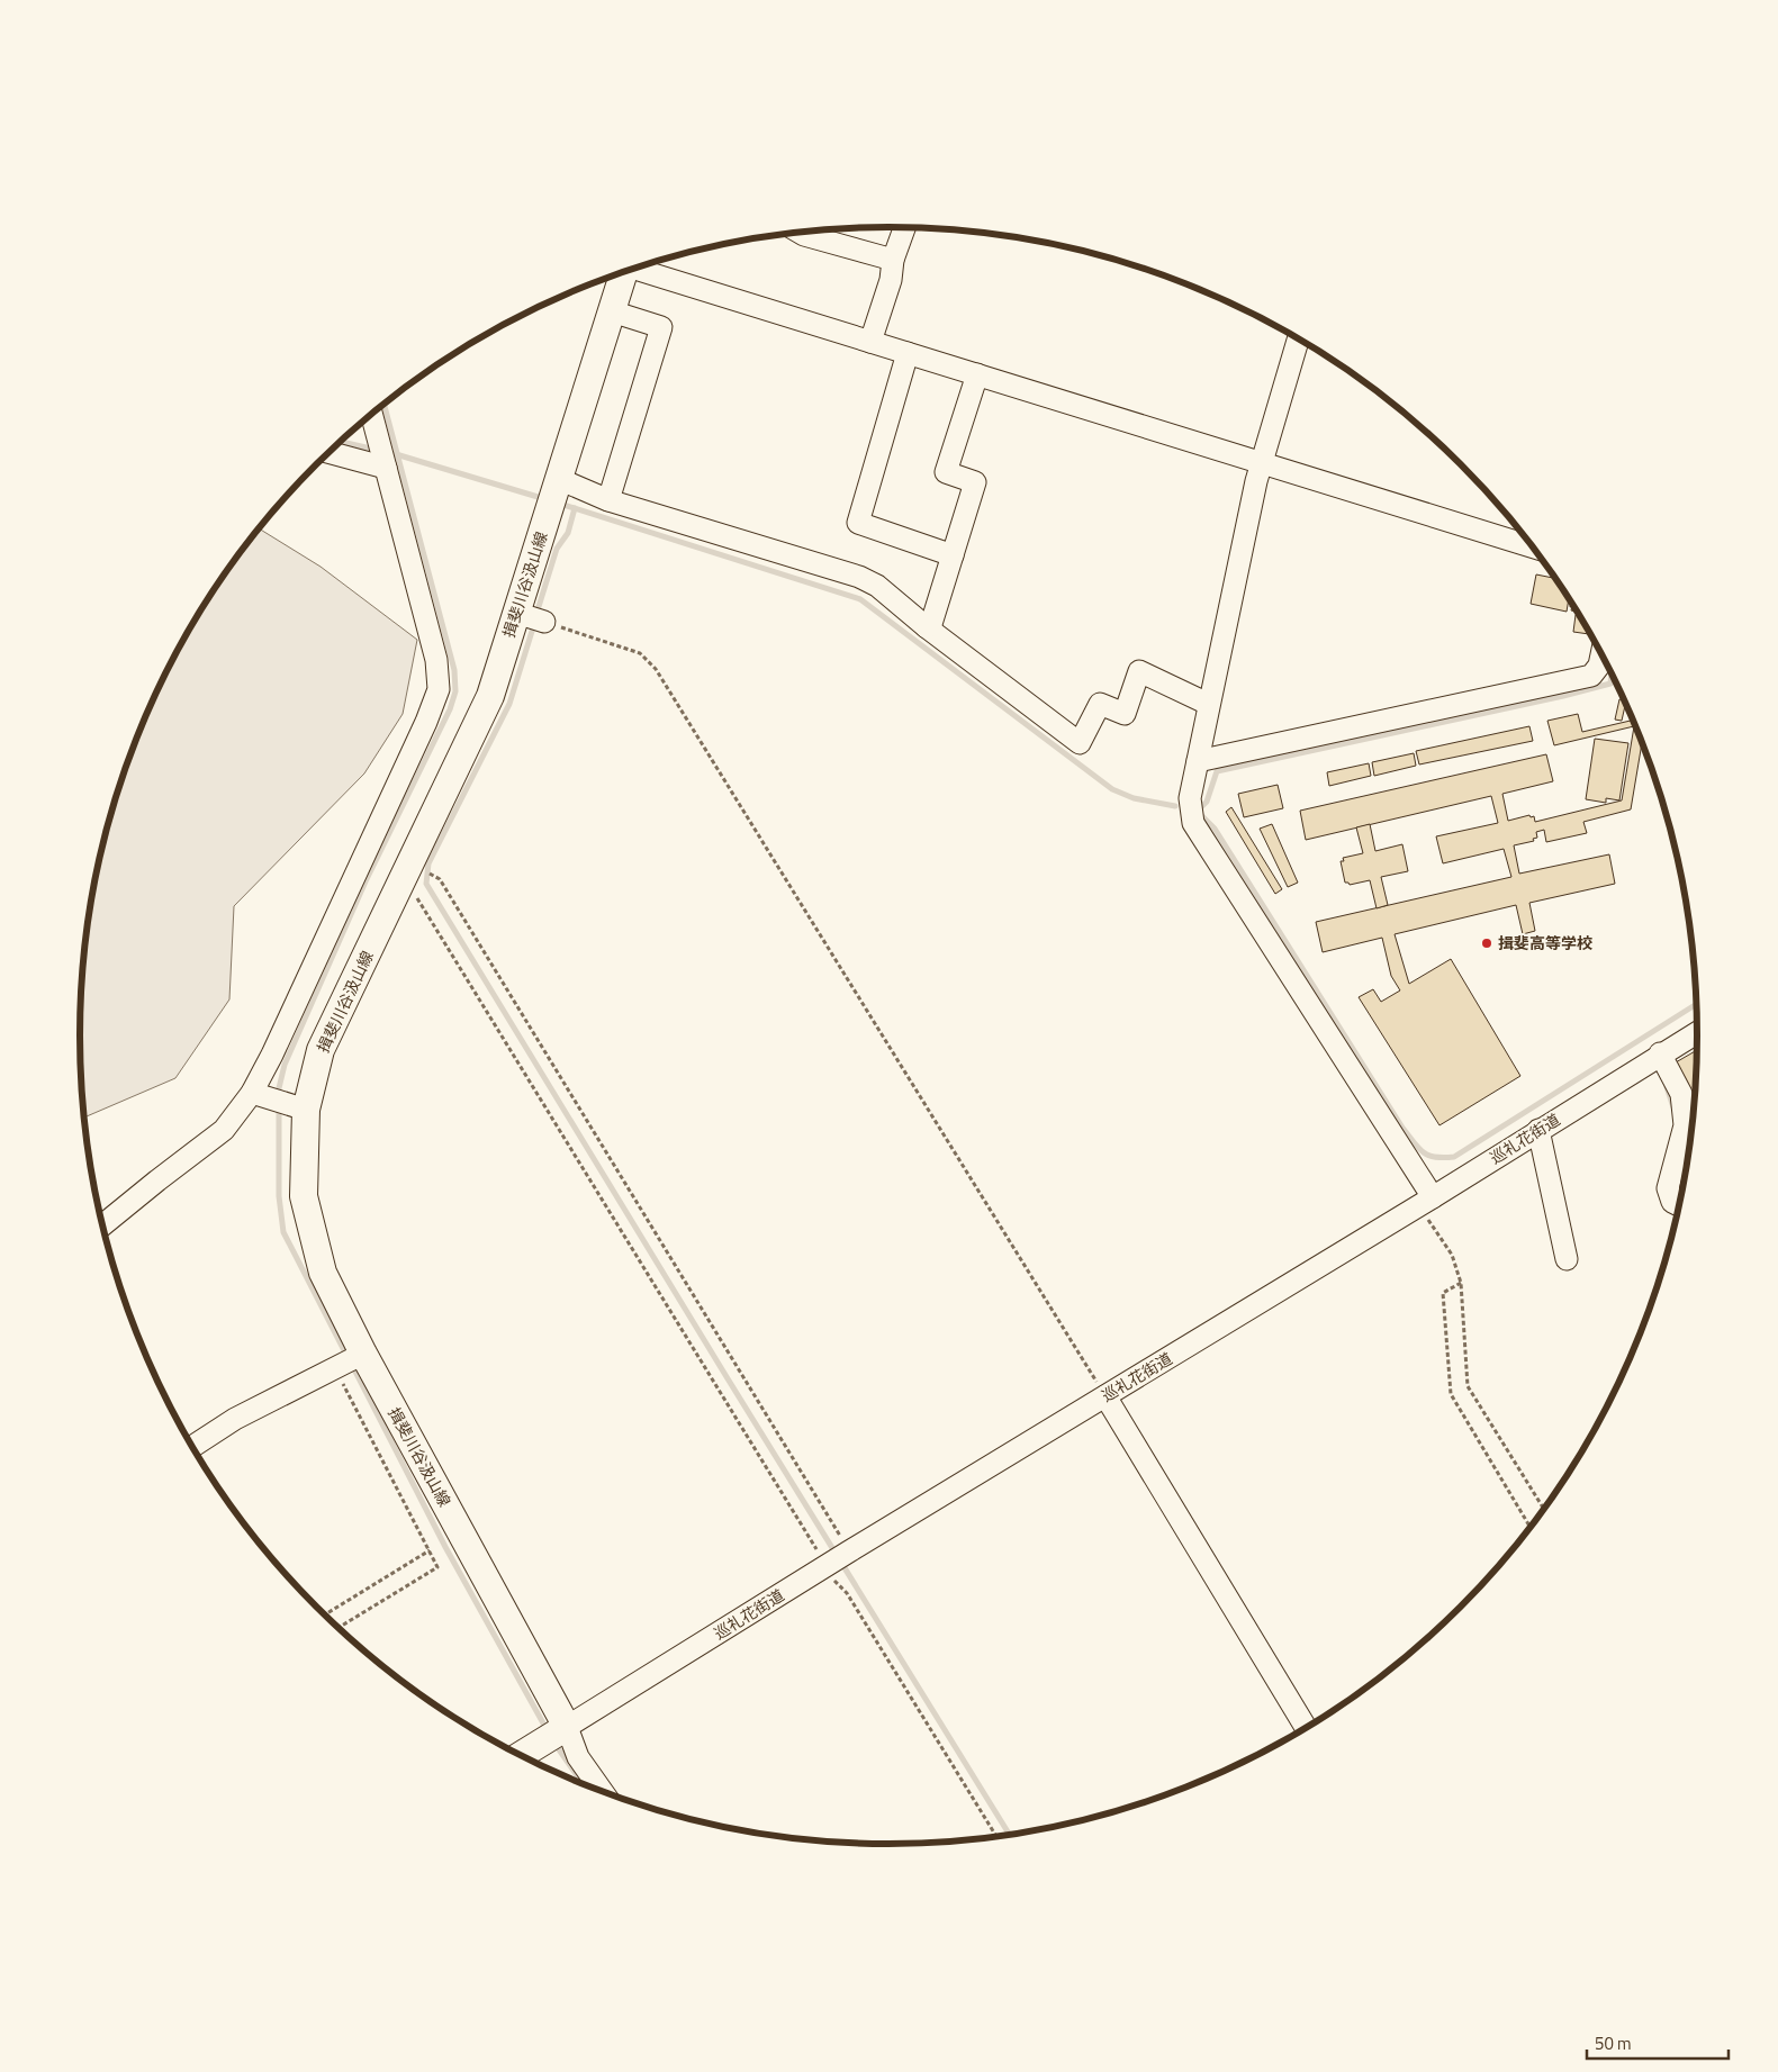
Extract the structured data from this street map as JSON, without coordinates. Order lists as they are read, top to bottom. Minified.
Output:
{"streets":{"main road":["揖斐川谷汲山線"],"street":["巡礼花街道"]},"crossings":[["揖斐川谷汲山線","巡礼花街道"]],"places":["揖斐高等学校"],"scale_bar":"50 m"}
